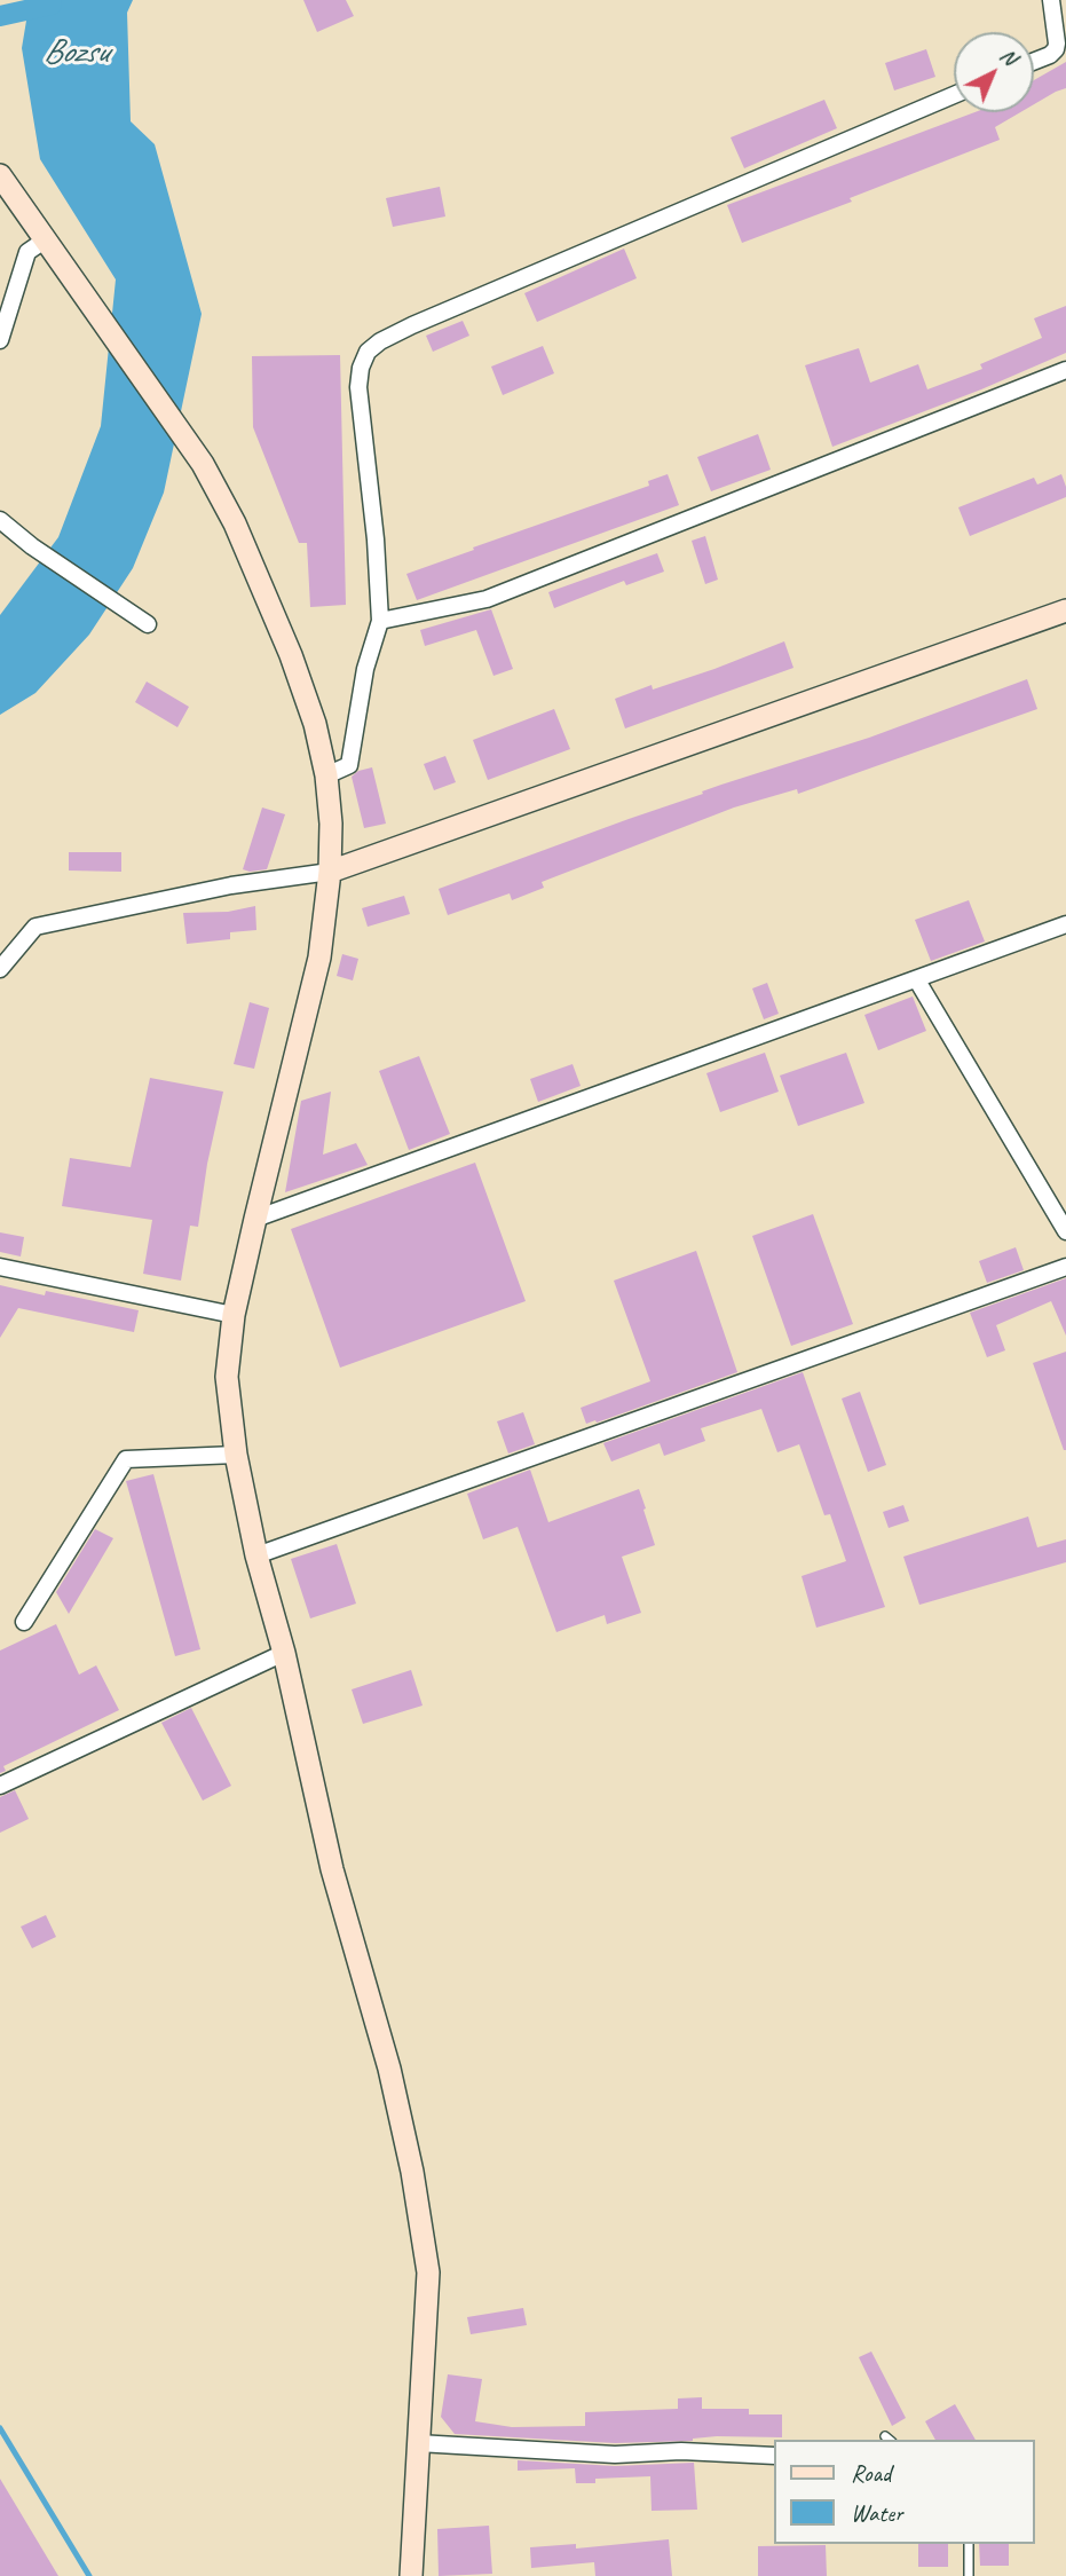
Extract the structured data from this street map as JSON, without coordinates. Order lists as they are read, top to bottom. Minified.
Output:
{"water":["Bozsu"],"legend":["Road","Water"],"north":"top right"}
